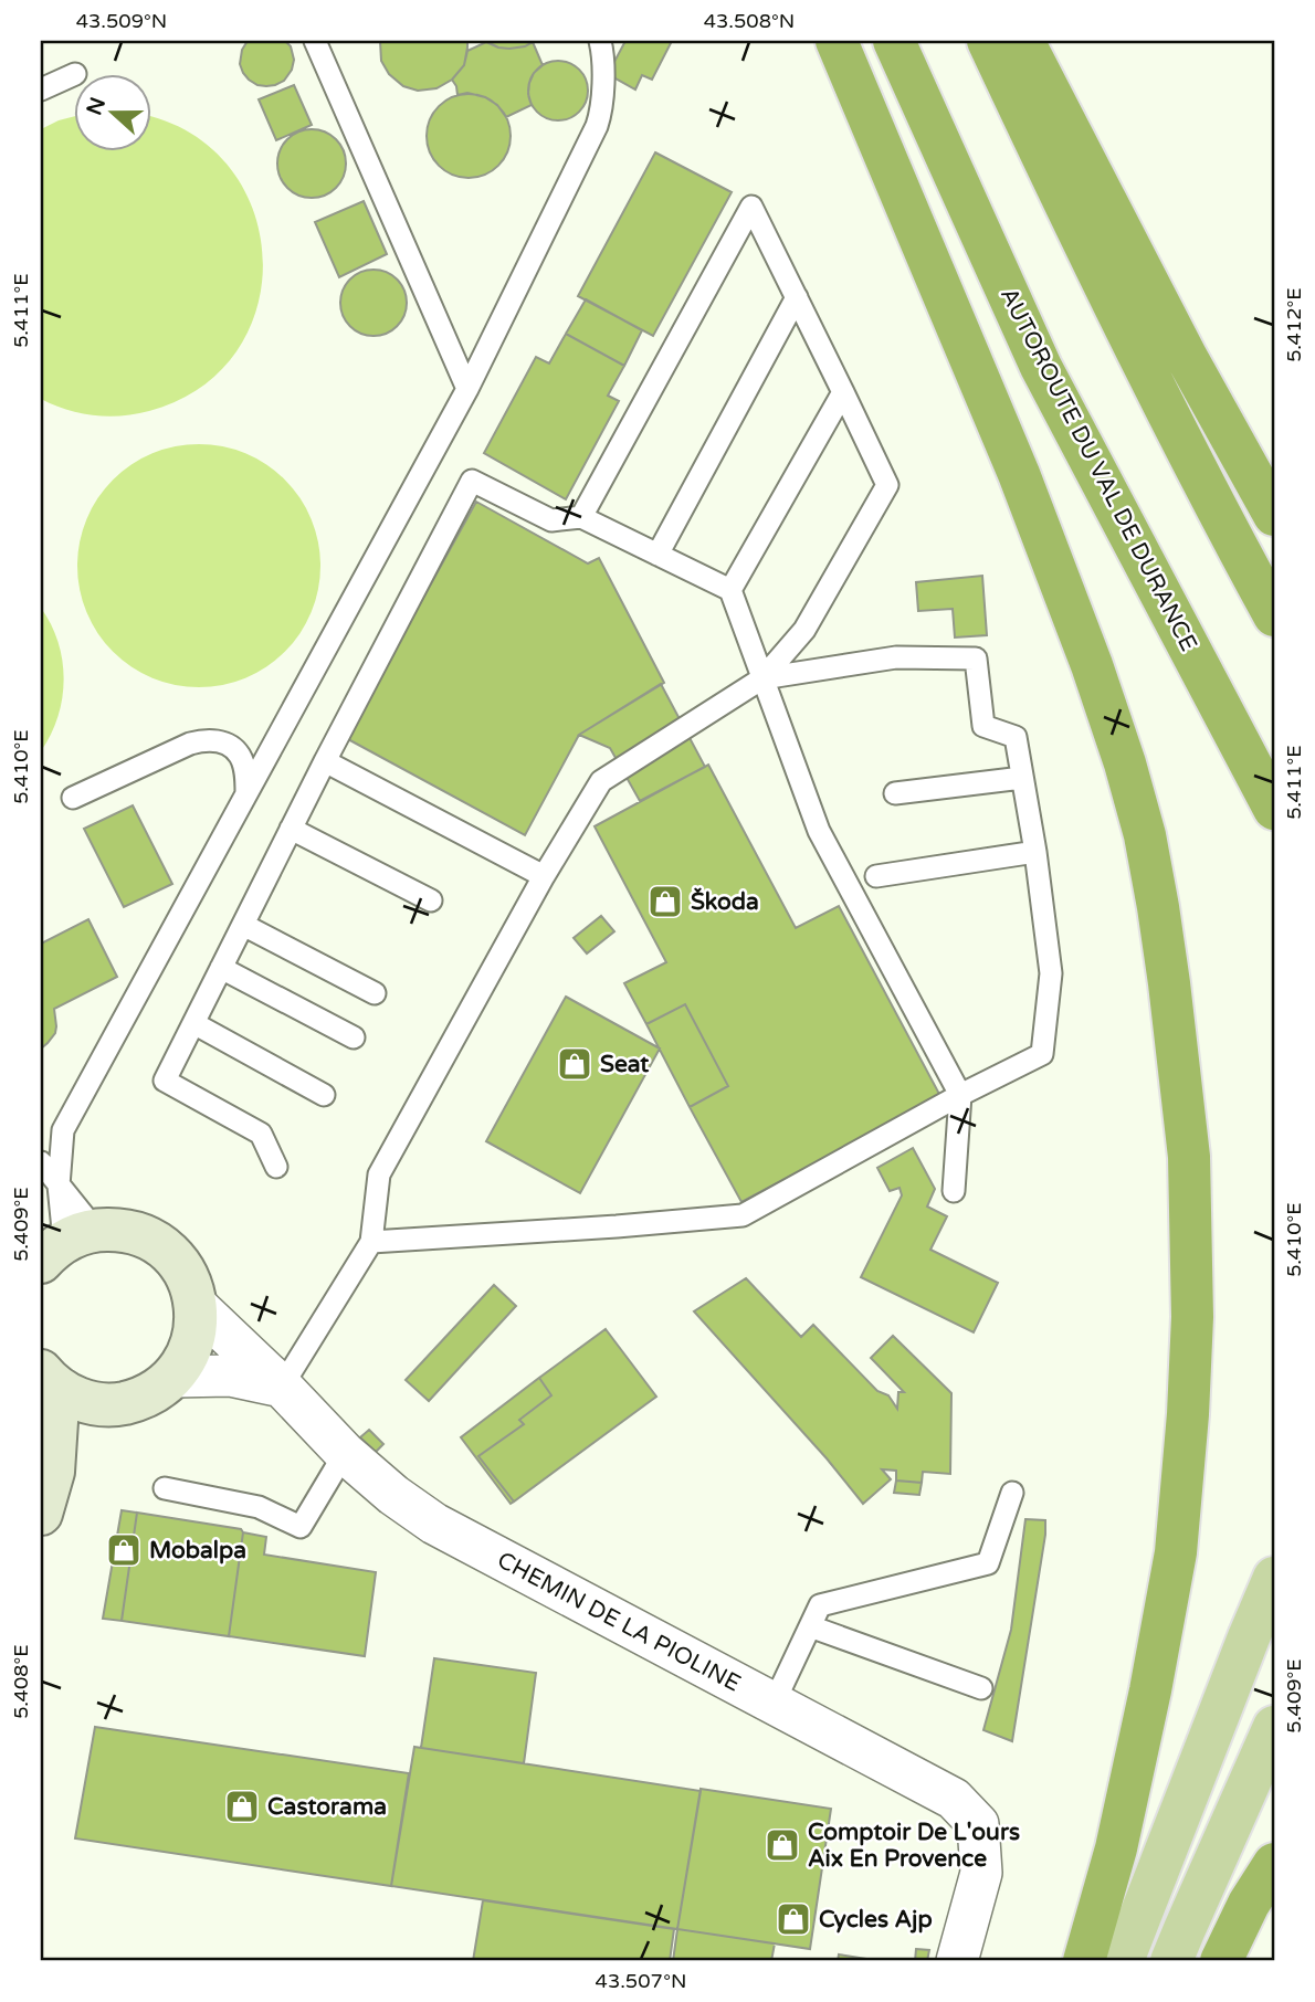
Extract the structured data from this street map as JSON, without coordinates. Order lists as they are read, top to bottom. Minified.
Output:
{"streets":{"highway":["AUTOROUTE DU VAL DE DURANCE"],"street":["CHEMIN DE LA PIOLINE"]},"places":{"shop":["Škoda","Seat","Mobalpa","Castorama","Comptoir De L'ours Aix En Provence","Cycles Ajp"]},"north":"left","coordinates":["43.509°N","43.508°N","5.411°E","5.412°E","5.410°E","5.409°E","5.408°E","43.507°N"]}
